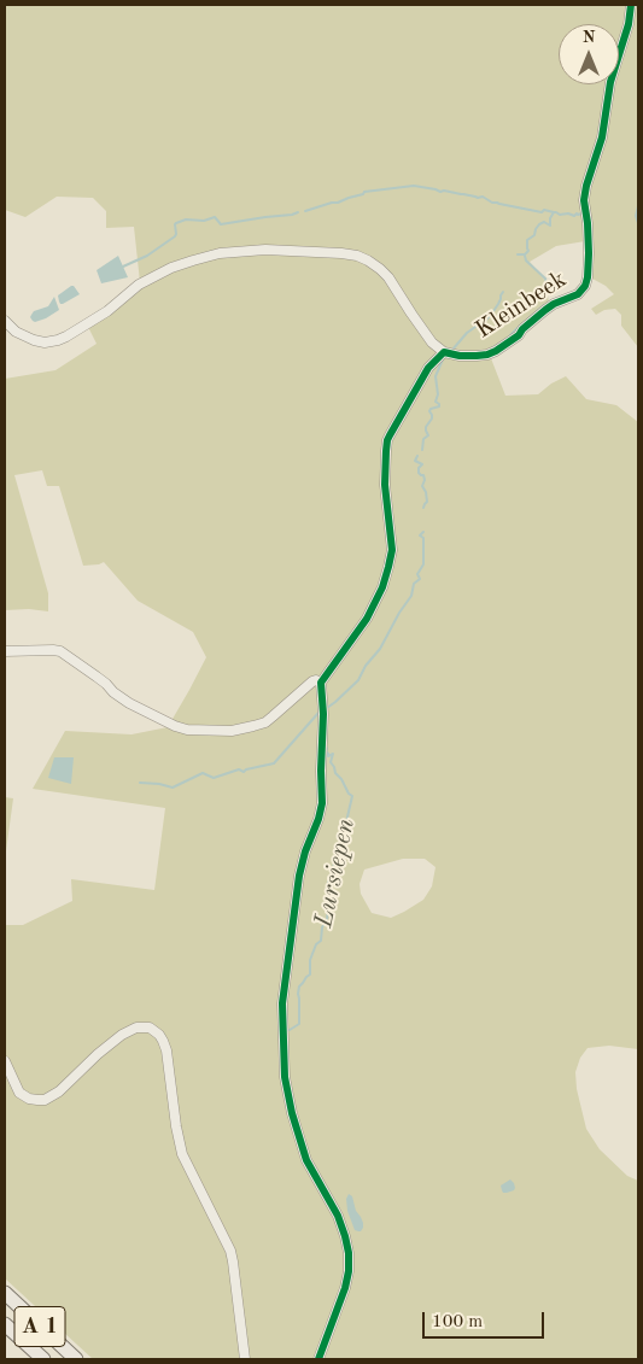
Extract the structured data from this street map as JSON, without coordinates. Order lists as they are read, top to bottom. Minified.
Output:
{"streets":{"highway":["A 1"],"street":["Kleinbeek"]},"water":["Lursiepen"],"scale_bar":"100 m","north":"top"}
